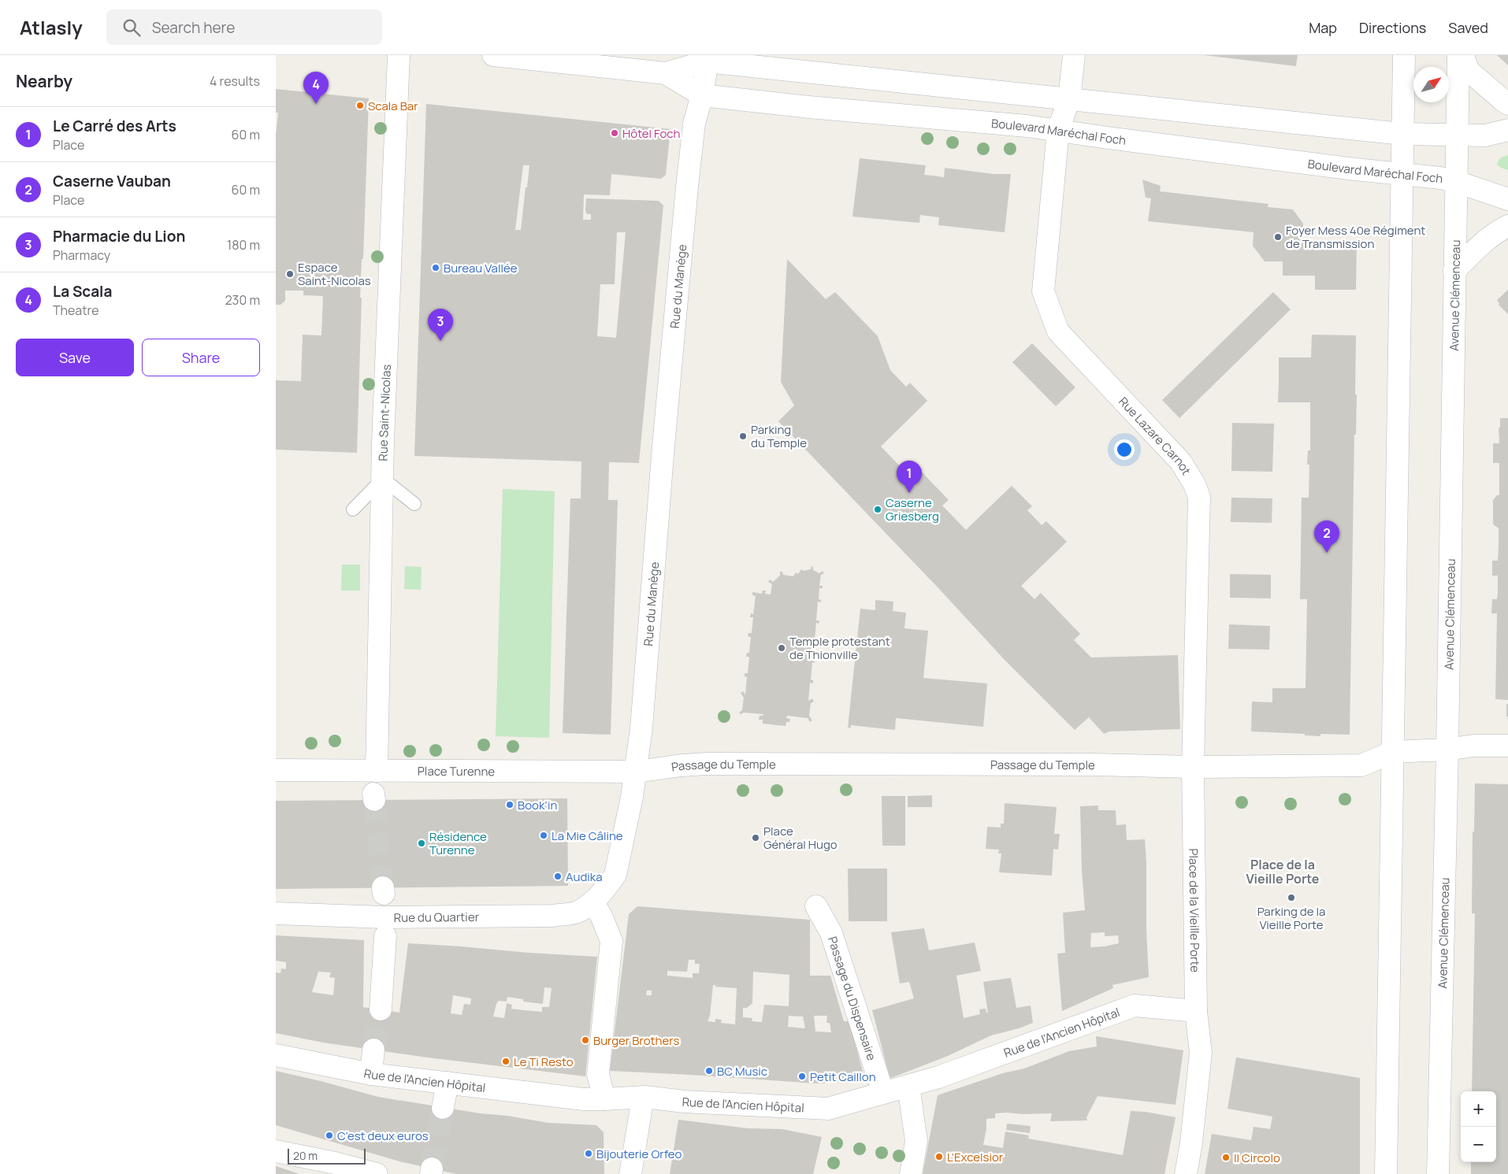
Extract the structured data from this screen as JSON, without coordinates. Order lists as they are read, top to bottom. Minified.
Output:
{"streets":{"street":["Boulevard Maréchal Foch","Rue du Manège","Avenue Clémenceau","Rue Saint-Nicolas","Rue Lazare Carnot","Passage du Temple","Place Turenne","Place de la Vieille Porte","Rue du Quartier","Passage du Dispensaire","Rue de l'Ancien Hôpital"]},"crossings":[["Boulevard Maréchal Foch","Rue du Manège"],["Boulevard Maréchal Foch","Avenue Clémenceau"],["Boulevard Maréchal Foch","Rue Lazare Carnot"],["Rue du Manège","Passage du Temple"],["Rue du Manège","Place Turenne"],["Rue du Manège","Rue du Quartier"],["Avenue Clémenceau","Passage du Temple"],["Rue Saint-Nicolas","Place Turenne"],["Rue Lazare Carnot","Passage du Temple"],["Rue Lazare Carnot","Place de la Vieille Porte"],["Passage du Temple","Place Turenne"],["Passage du Temple","Place de la Vieille Porte"],["Place de la Vieille Porte","Rue de l'Ancien Hôpital"],["Passage du Dispensaire","Rue de l'Ancien Hôpital"]],"districts":["Place de la Vieille Porte"],"places":["Scala Bar","Hôtel Foch","Foyer Mess 40e Régiment de Transmission","Bureau Vallée","Espace Saint-Nicolas","Parking du Temple","Caserne Griesberg","Temple protestant de Thionville","Book'in","La Mie Câline","Place Général Hugo","Résidence Turenne","Audika","Parking de la Vieille Porte","Burger Brothers","Le Ti Resto","BC Music","Petit Caillon","C'est deux euros","Bijouterie Orfeo","L'Excelsior","Il Circolo"],"scale_bar":"20 m","north":"top right","page":{"header":"Atlasly","search":"Search here","nav":["Map","Directions","Saved"],"heading":["Nearby","4 results"],"pins":["4","3","1","2"],"list":[{"mark":"1","name":"Le Carré des Arts","note":"Place","value":"60 m"},{"mark":"2","name":"Caserne Vauban","note":"Place","value":"60 m"},{"mark":"3","name":"Pharmacie du Lion","note":"Pharmacy","value":"180 m"},{"mark":"4","name":"La Scala","note":"Theatre","value":"230 m"}],"buttons":["Save","Share"],"map_buttons":["+","−"],"scale":"20 m"}}
